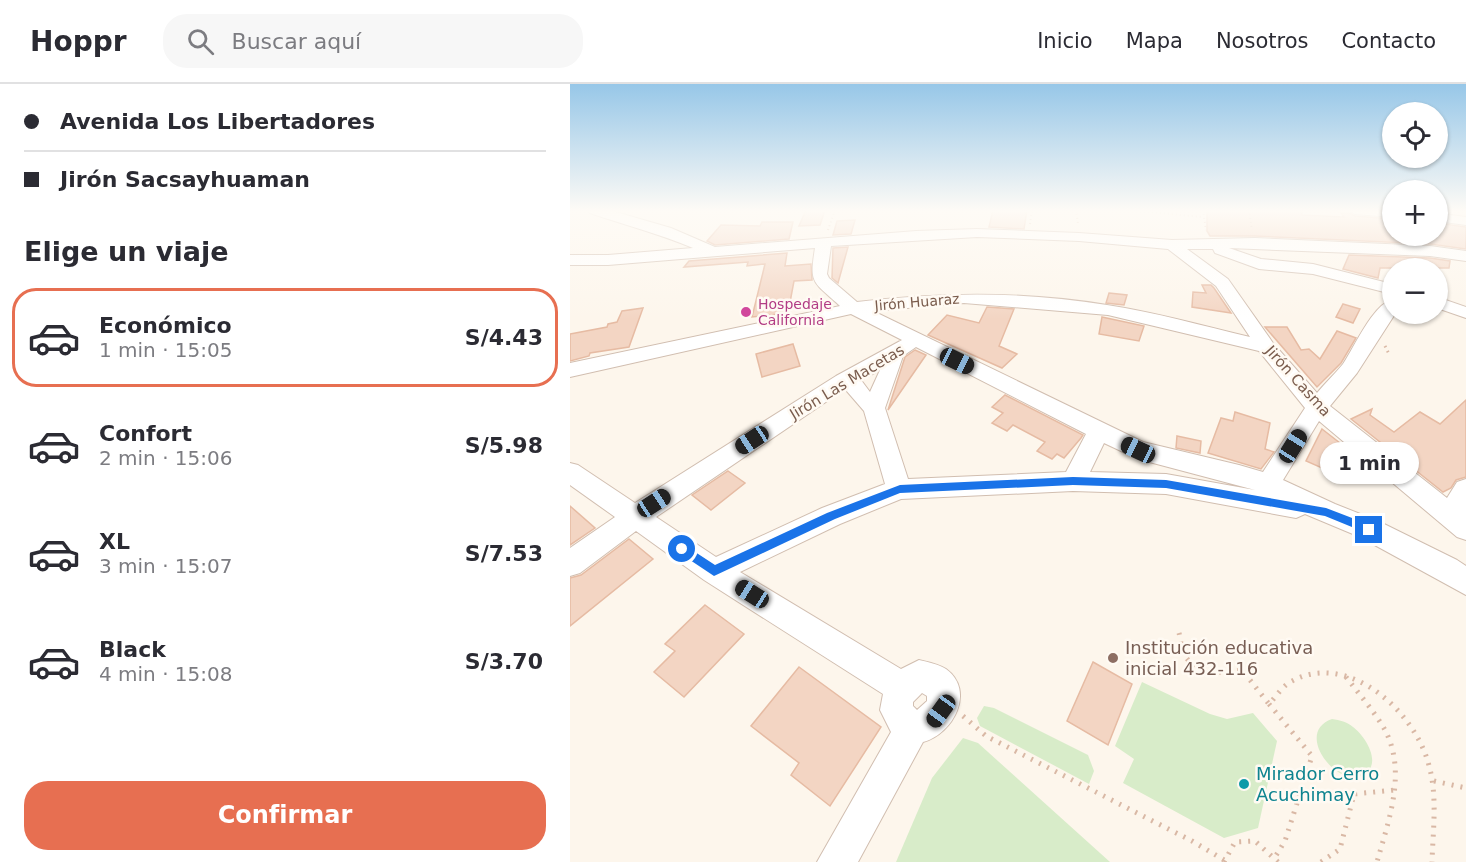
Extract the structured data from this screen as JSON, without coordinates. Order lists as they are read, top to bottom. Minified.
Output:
{"streets":{"street":["Jirón Huaraz","Jirón Casma","Jirón Las Macetas"]},"crossings":[["Jirón Huaraz","Jirón Casma"]],"places":["Hospedaje California","Institución educativa inicial 432-116","Mirador Cerro Acuchimay"],"page":{"header":"Hoppr","search":"Buscar aquí","nav":["Inicio","Mapa","Nosotros","Contacto"],"banner":["Avenida Los Libertadores","Jirón Sacsayhuaman"],"map_buttons":["+","−"],"heading":"Elige un viaje","list":[{"name":"Económico","note":"1 min · 15:05","value":"S/4.43"},{"name":"Confort","note":"2 min · 15:06","value":"S/5.98"},{"name":"XL","note":"3 min · 15:07","value":"S/7.53"},{"name":"Black","note":"4 min · 15:08","value":"S/3.70"}],"bubble":"1 min","buttons":"Confirmar"}}
